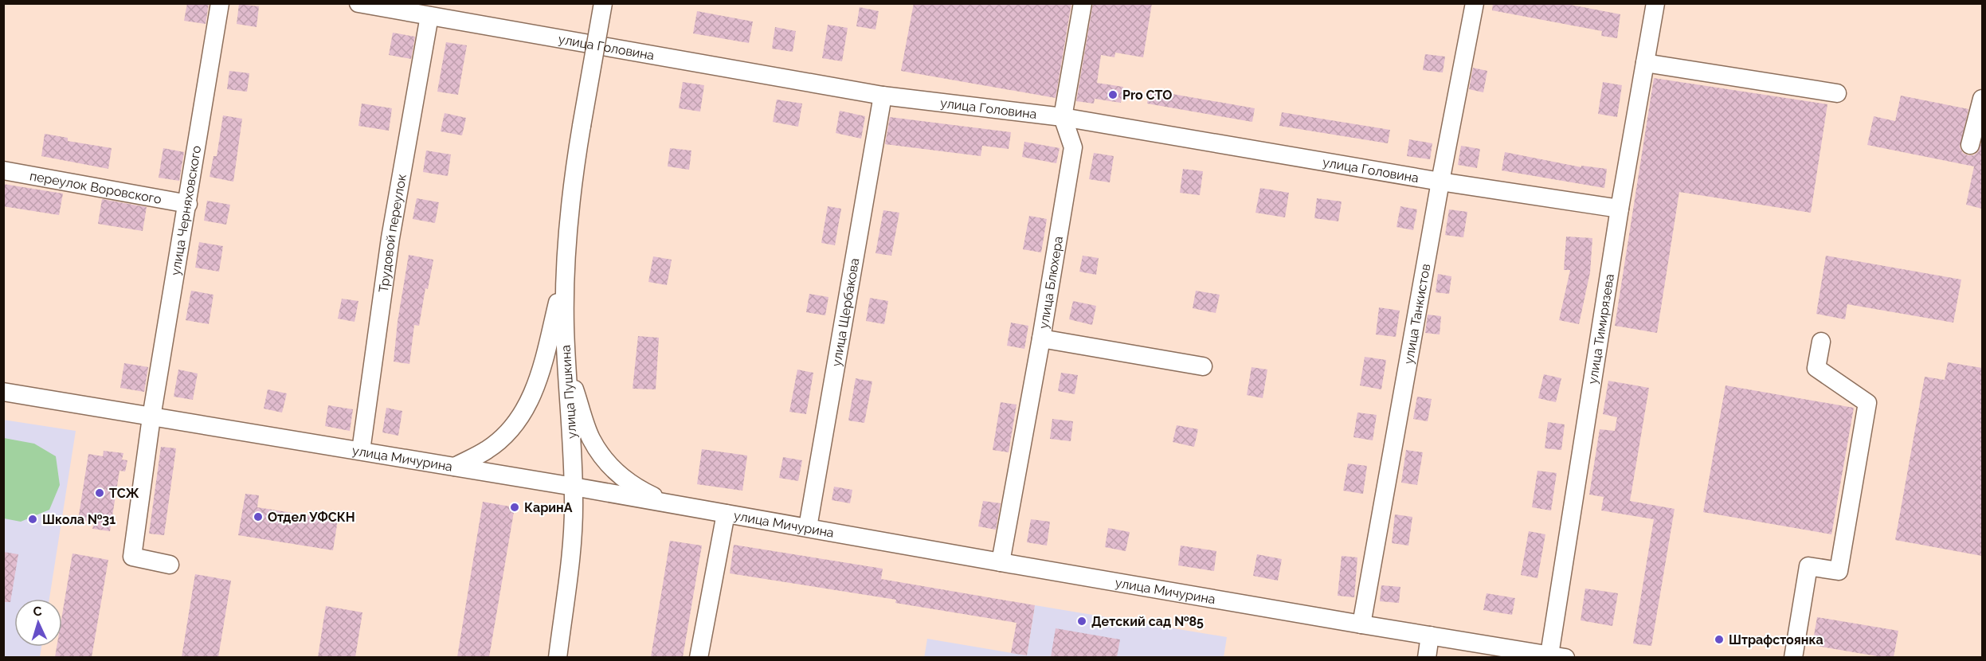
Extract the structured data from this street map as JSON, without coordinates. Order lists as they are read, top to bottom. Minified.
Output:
{"streets":{"street":["улица Головина","переулок Воровского","улица Черняховского","Трудовой переулок","улица Блюхера","улица Щербакова","улица Танкистов","улица Тимирязева","улица Пушкина","улица Мичурина"]},"crossings":[["улица Головина","Трудовой переулок"],["улица Головина","улица Блюхера"],["улица Головина","улица Щербакова"],["улица Головина","улица Танкистов"],["улица Головина","улица Тимирязева"],["переулок Воровского","улица Черняховского"],["улица Черняховского","улица Мичурина"],["Трудовой переулок","улица Мичурина"],["улица Блюхера","улица Мичурина"],["улица Щербакова","улица Мичурина"],["улица Танкистов","улица Мичурина"],["улица Тимирязева","улица Мичурина"],["улица Пушкина","улица Мичурина"]],"places":["Pro СТО","ТСЖ","КаринА","Отдел УФСКН","Школа №31","Детский сад №85","Штрафстоянка"],"north":"top"}
